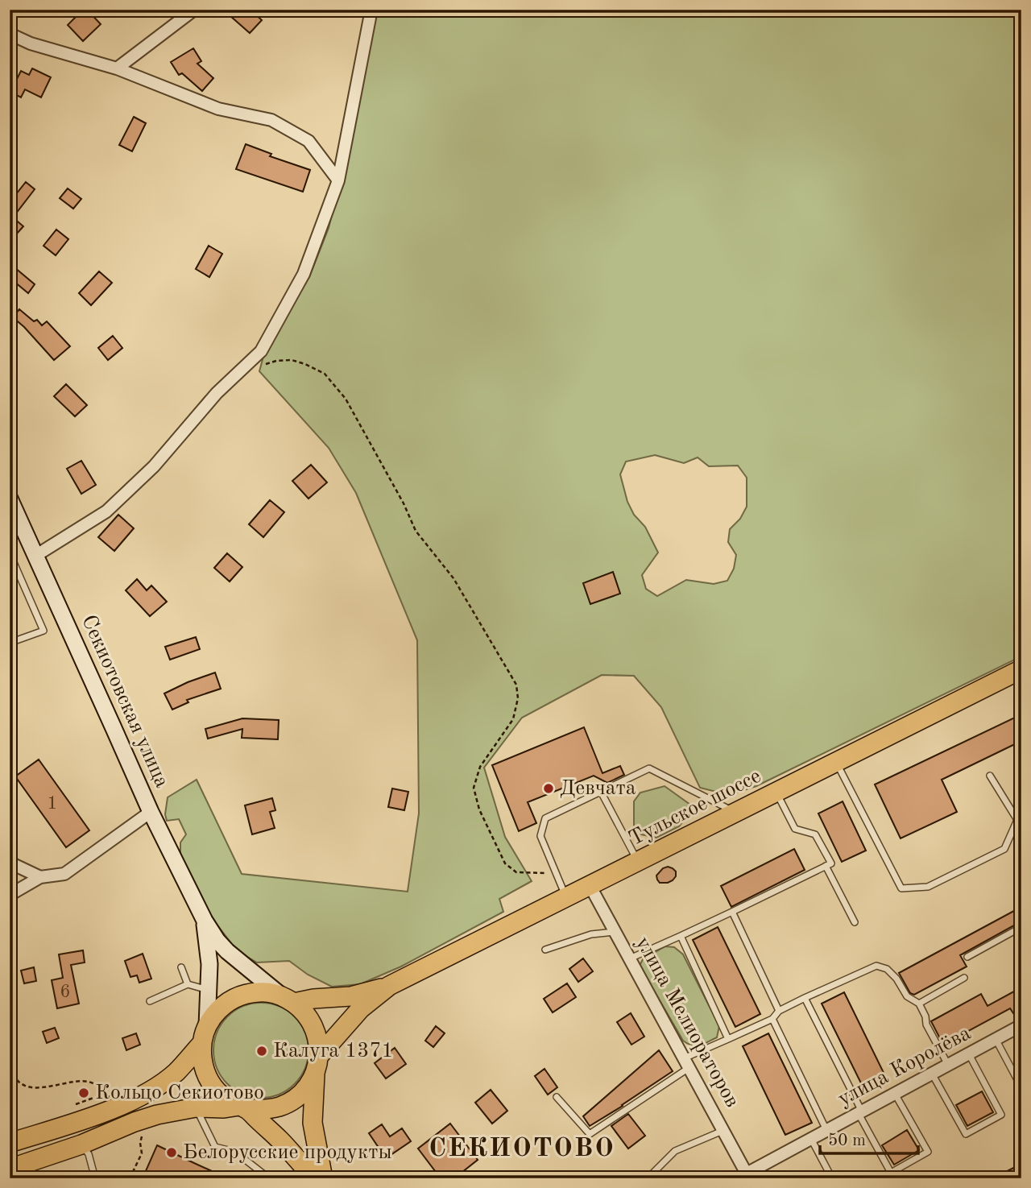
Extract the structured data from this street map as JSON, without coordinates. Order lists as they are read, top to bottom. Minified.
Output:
{"streets":{"main road":["Секиотовская улица","Тульское шоссе"],"street":["улица Мелиораторов","улица Королёва"]},"crossings":[["Тульское шоссе","улица Мелиораторов"],["улица Мелиораторов","улица Королёва"]],"districts":["СЕКИОТОВО"],"places":["Девчата","Калуга 1371","Кольцо Секиотово","Белорусские продукты"],"house_numbers":["1","6"],"scale_bar":"50 m"}
